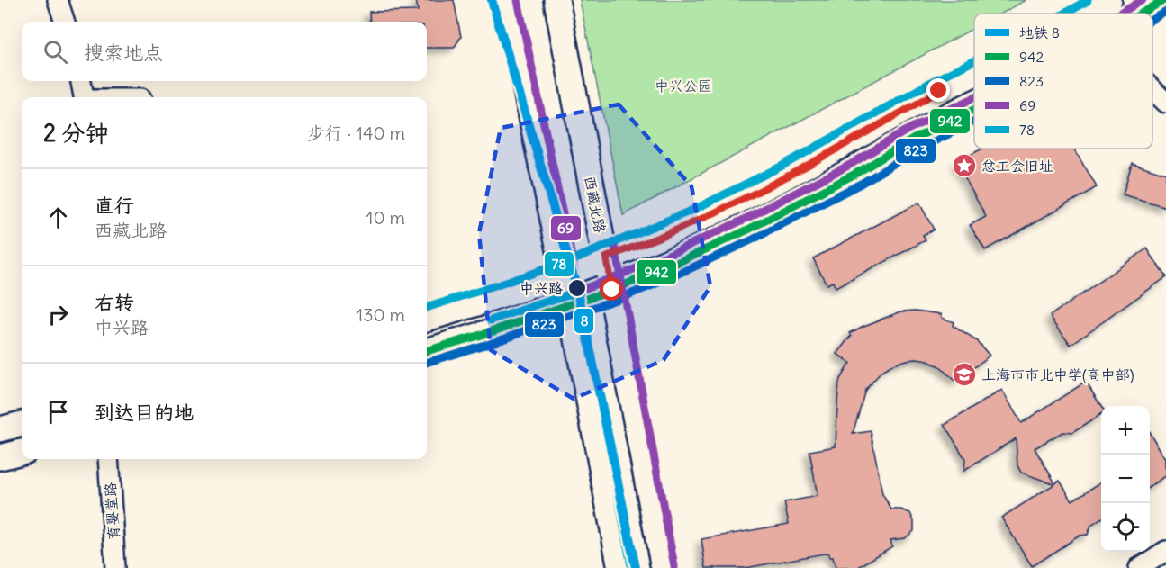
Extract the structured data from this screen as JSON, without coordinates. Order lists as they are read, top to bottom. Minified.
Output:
{"streets":{"main road":["西藏北路"],"street":["育婴堂路"]},"parks":["中兴公园"],"places":{"place":["总工会旧址"],"other":["中兴路"],"school or university":["上海市市北中学(高中部)"]},"lines":["metro line 8","transit line 942","transit line 69","transit line 78","transit line 823"],"legend":["地铁 8","942","823","69","78"],"page":{"search":"搜索地点","heading":["2 分钟","步行 · 140 m"],"list":[["直行","西藏北路","10 m"],["右转","中兴路","130 m"],"到达目的地"],"map_buttons":["+","−"]}}
